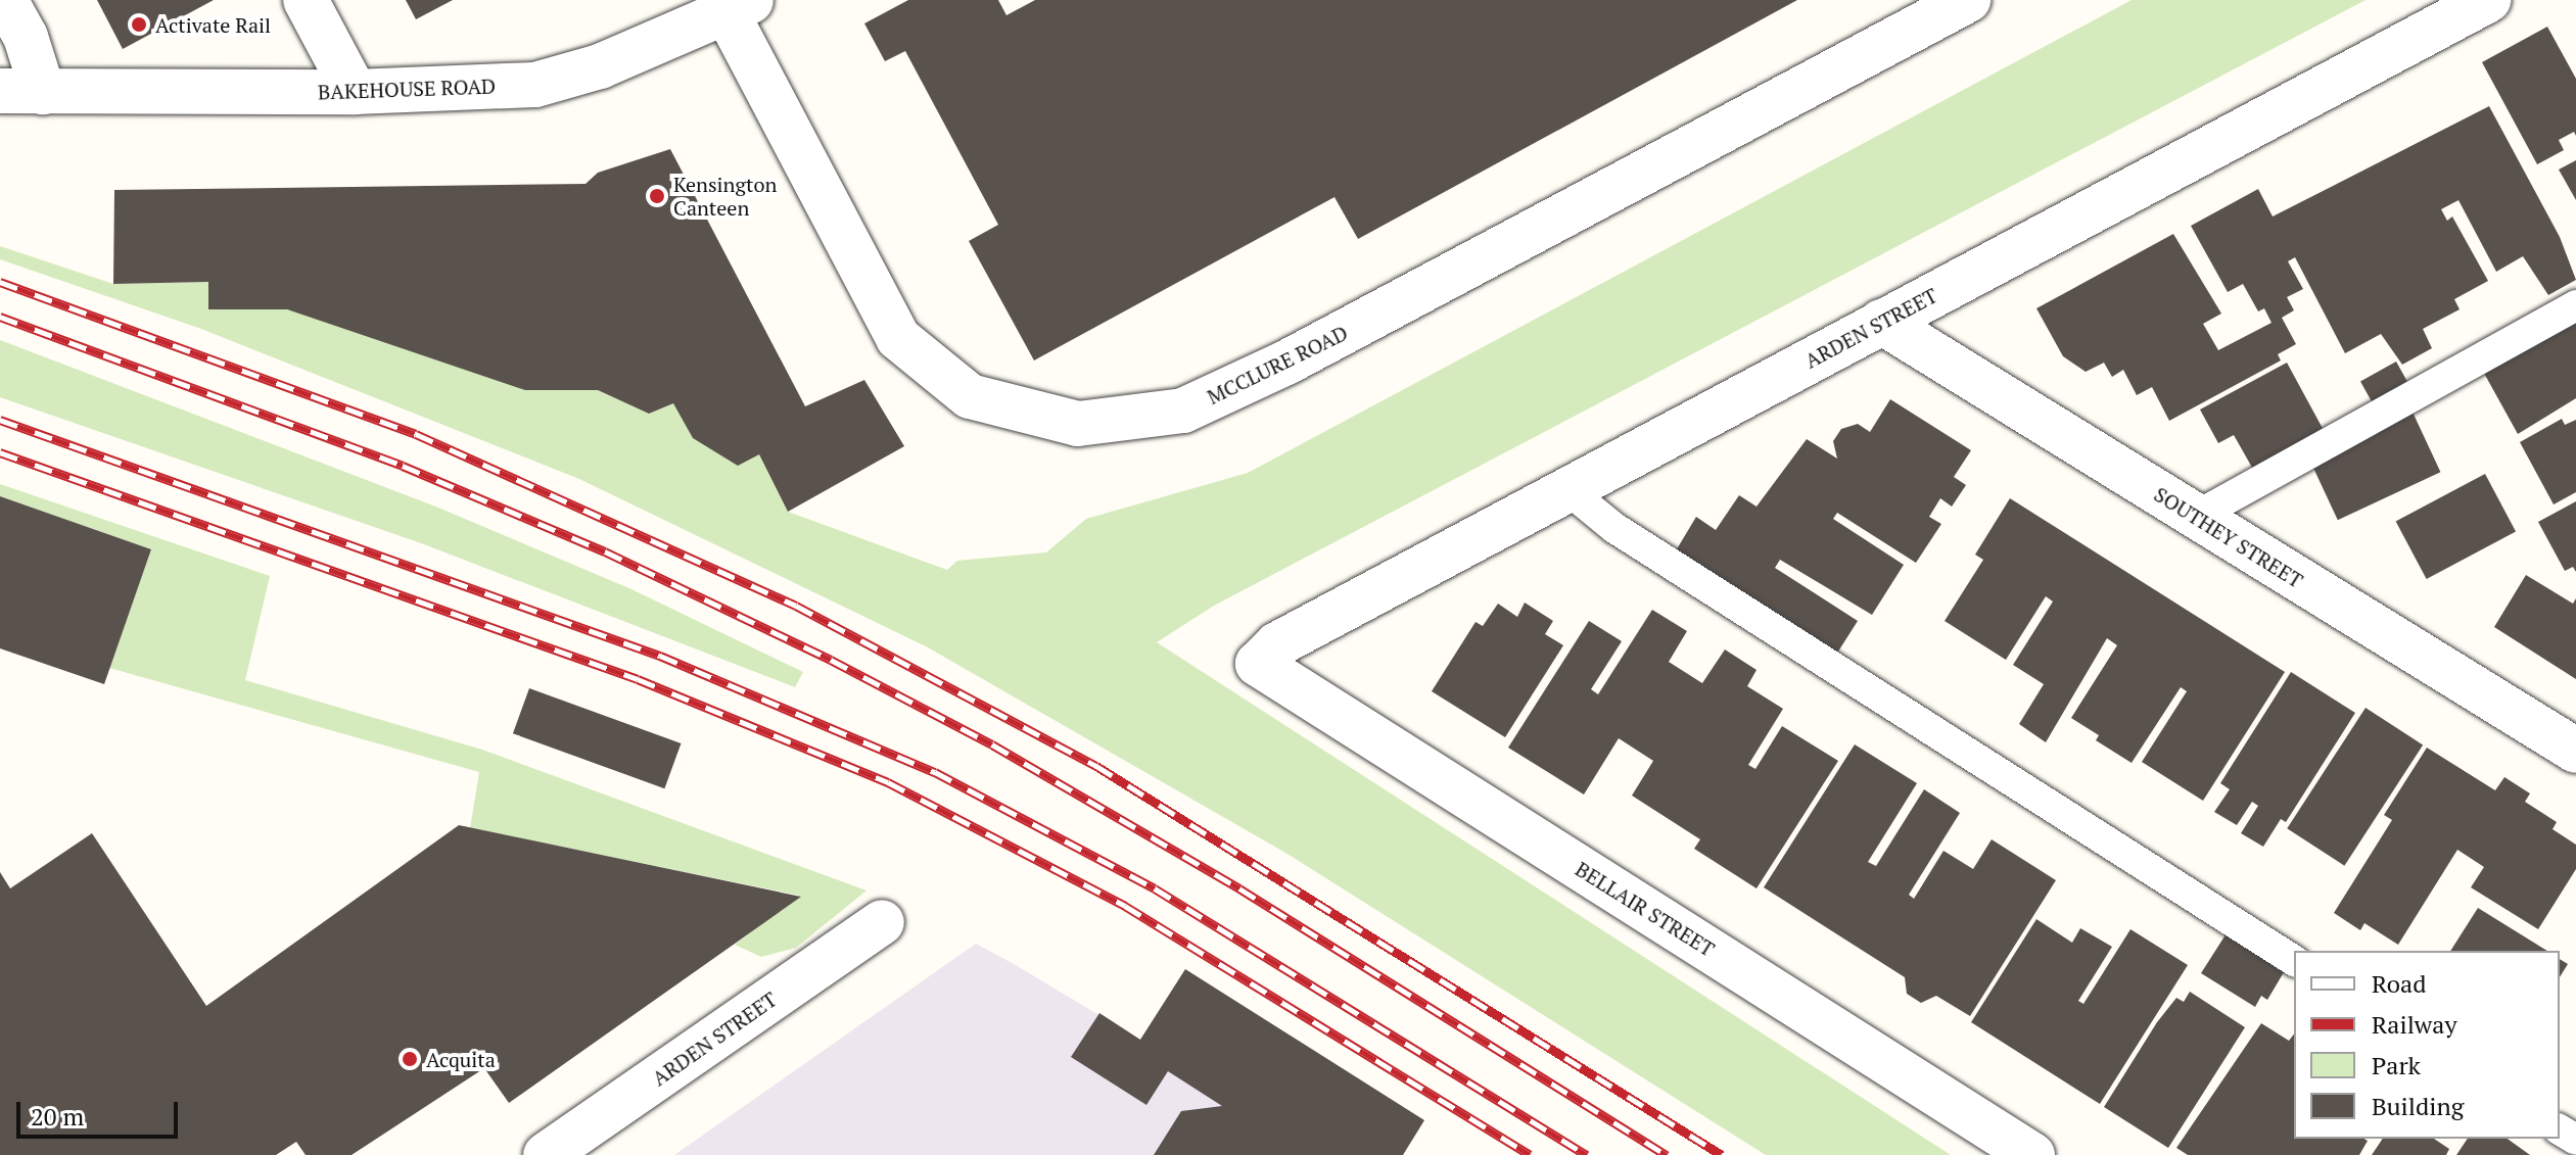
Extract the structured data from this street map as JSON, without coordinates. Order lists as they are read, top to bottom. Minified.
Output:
{"streets":{"street":["BAKEHOUSE ROAD","ARDEN STREET","MCCLURE ROAD","SOUTHEY STREET","BELLAIR STREET"]},"crossings":[["BAKEHOUSE ROAD","MCCLURE ROAD"],["ARDEN STREET","SOUTHEY STREET"],["ARDEN STREET","BELLAIR STREET"]],"places":["Activate Rail","Kensington Canteen","Acquita"],"legend":["Road","Railway","Park","Building"],"scale_bar":"20 m"}
